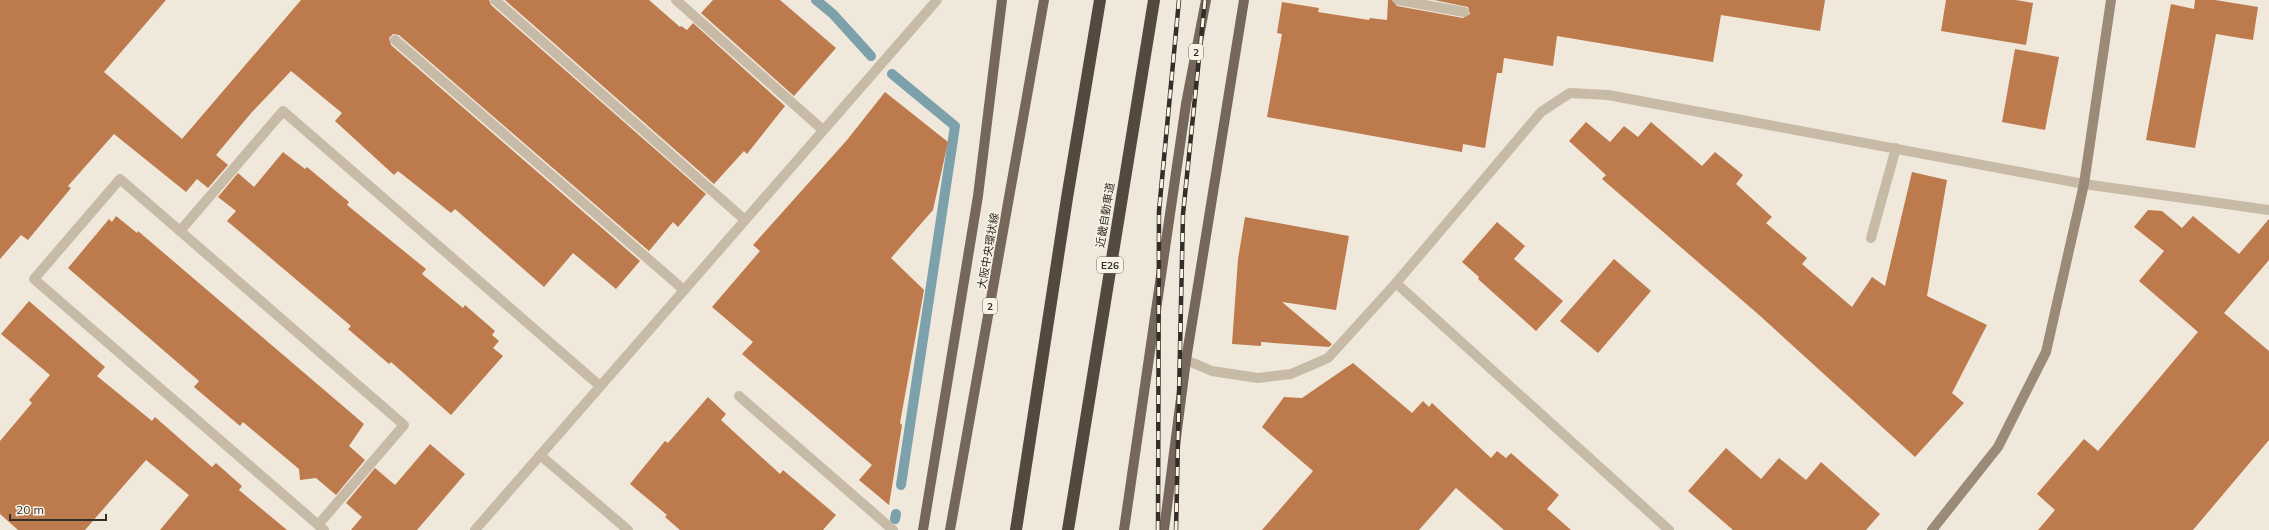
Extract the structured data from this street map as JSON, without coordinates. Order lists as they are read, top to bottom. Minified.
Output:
{"streets":{"highway":["近畿自動車道","E26"],"main road":["2","大阪中央環状線"]},"scale_bar":"20 m"}
